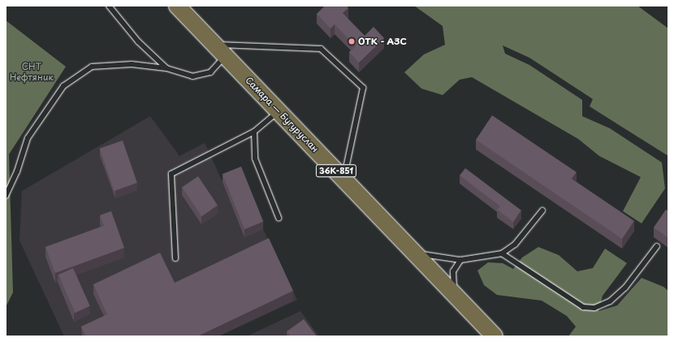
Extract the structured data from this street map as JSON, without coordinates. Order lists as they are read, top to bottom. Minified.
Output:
{"streets":{"main road":["Самара — Бугуруслан","36К-851"]},"parks":["СНТ Нефтяник"],"places":["ОТК - АЗС"]}
